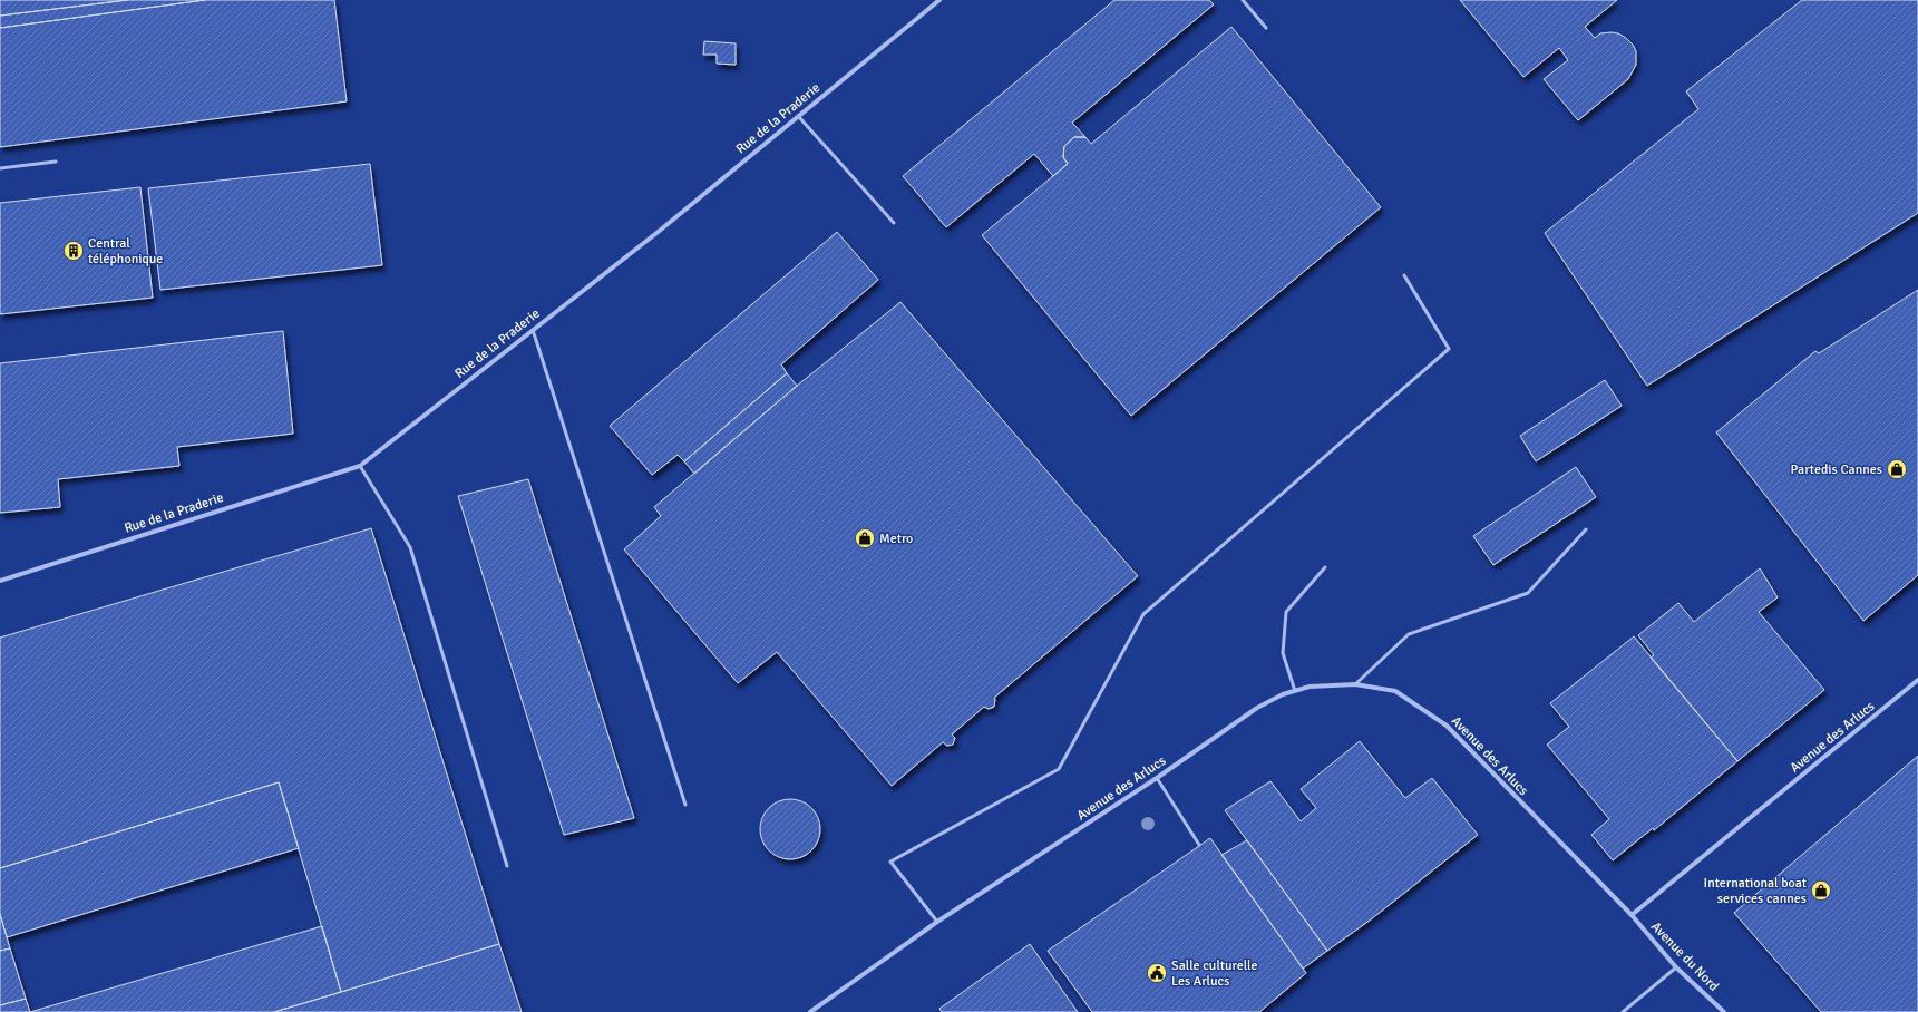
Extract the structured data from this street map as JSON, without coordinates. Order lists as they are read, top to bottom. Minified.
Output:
{"streets":{"street":["Rue de la Praderie","Avenue des Arlucs","Avenue du Nord"]},"crossings":[["Avenue des Arlucs","Avenue du Nord"]],"places":{"building":["Central téléphonique"],"shop":["Partedis Cannes","Metro","International boat services cannes"],"public building":["Salle culturelle Les Arlucs"]}}
